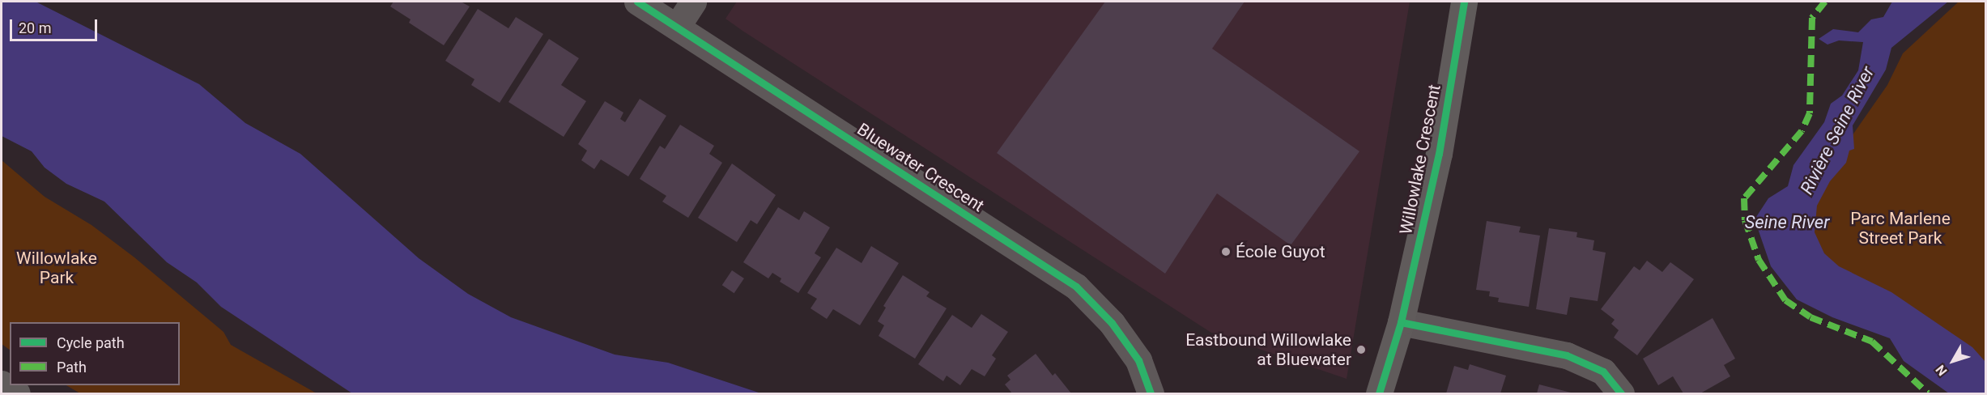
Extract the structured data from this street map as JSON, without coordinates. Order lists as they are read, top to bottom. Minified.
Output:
{"streets":{"street":["Willowlake Crescent","Bluewater Crescent"]},"water":["Rivière Seine River","Seine River"],"parks":["Parc Marlene Street Park","Willowlake Park"],"places":["École Guyot","Eastbound Willowlake at Bluewater"],"legend":["Cycle path","Path"],"scale_bar":"20 m","north":"bottom left"}
